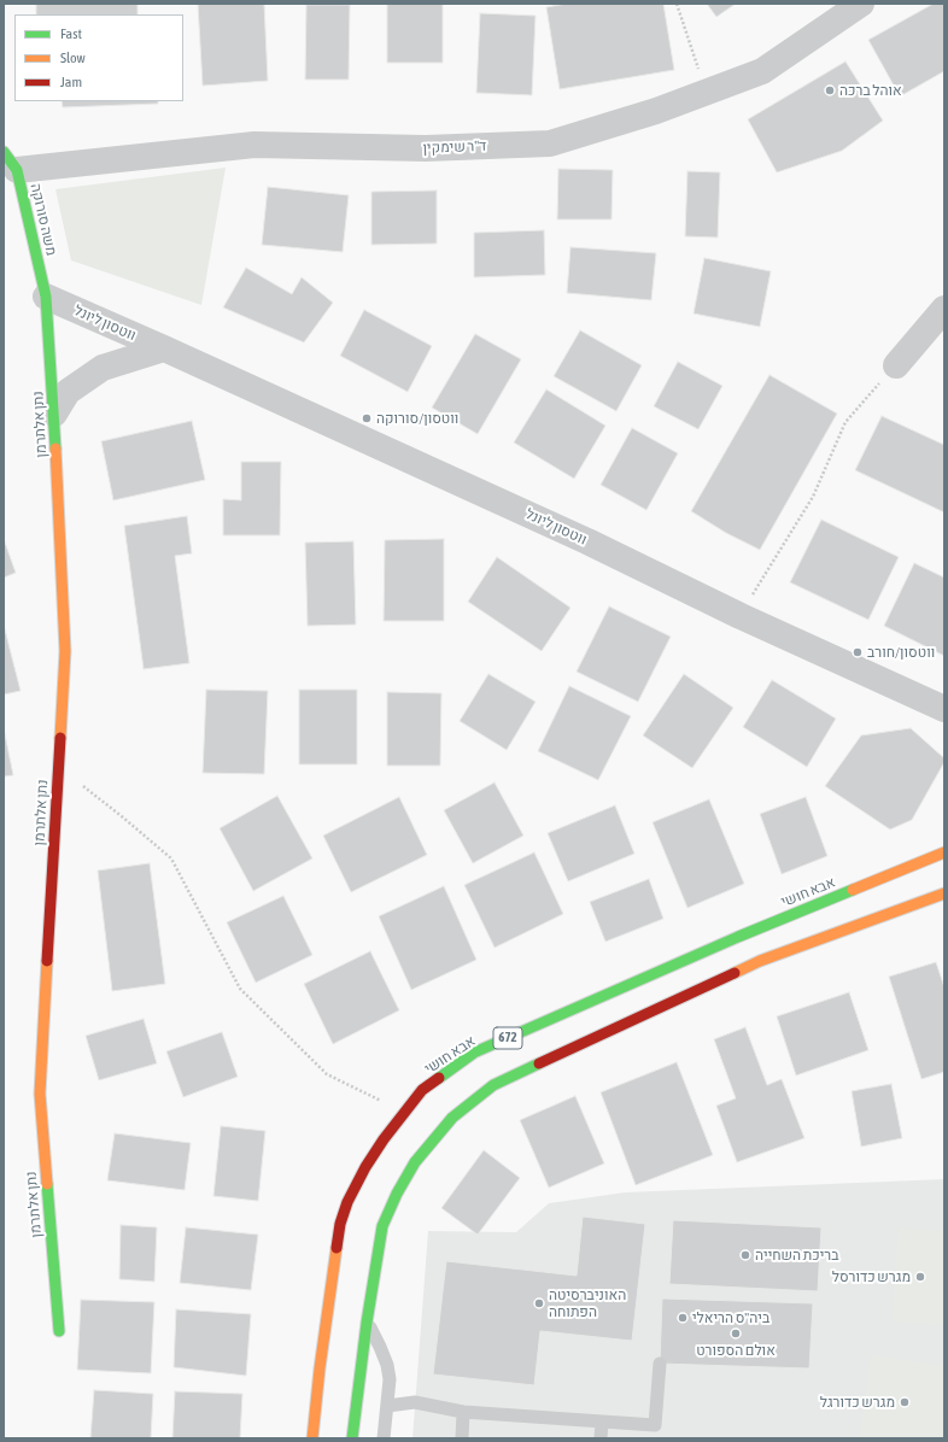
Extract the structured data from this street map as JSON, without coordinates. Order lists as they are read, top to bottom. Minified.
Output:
{"streets":{"main road":["משה סורוקה","נתן אלתרמן","אבא חושי","672"],"street":["ד\"ר שימקין","ווטסון ליונל"]},"crossings":[["ד\"ר שימקין","משה סורוקה"],["משה סורוקה","ווטסון ליונל"],["משה סורוקה","נתן אלתרמן"],["ווטסון ליונל","נתן אלתרמן"]],"places":["אוהל ברכה","ווטסון/סורוקה","ווטסון/חורב","בריכת השחייה","מגרש כדורסל","האוניברסיטה הפתוחה","ביה\"ס הריאלי","אולם הספורט","מגרש כדורגל"],"legend":["Fast","Slow","Jam"]}
